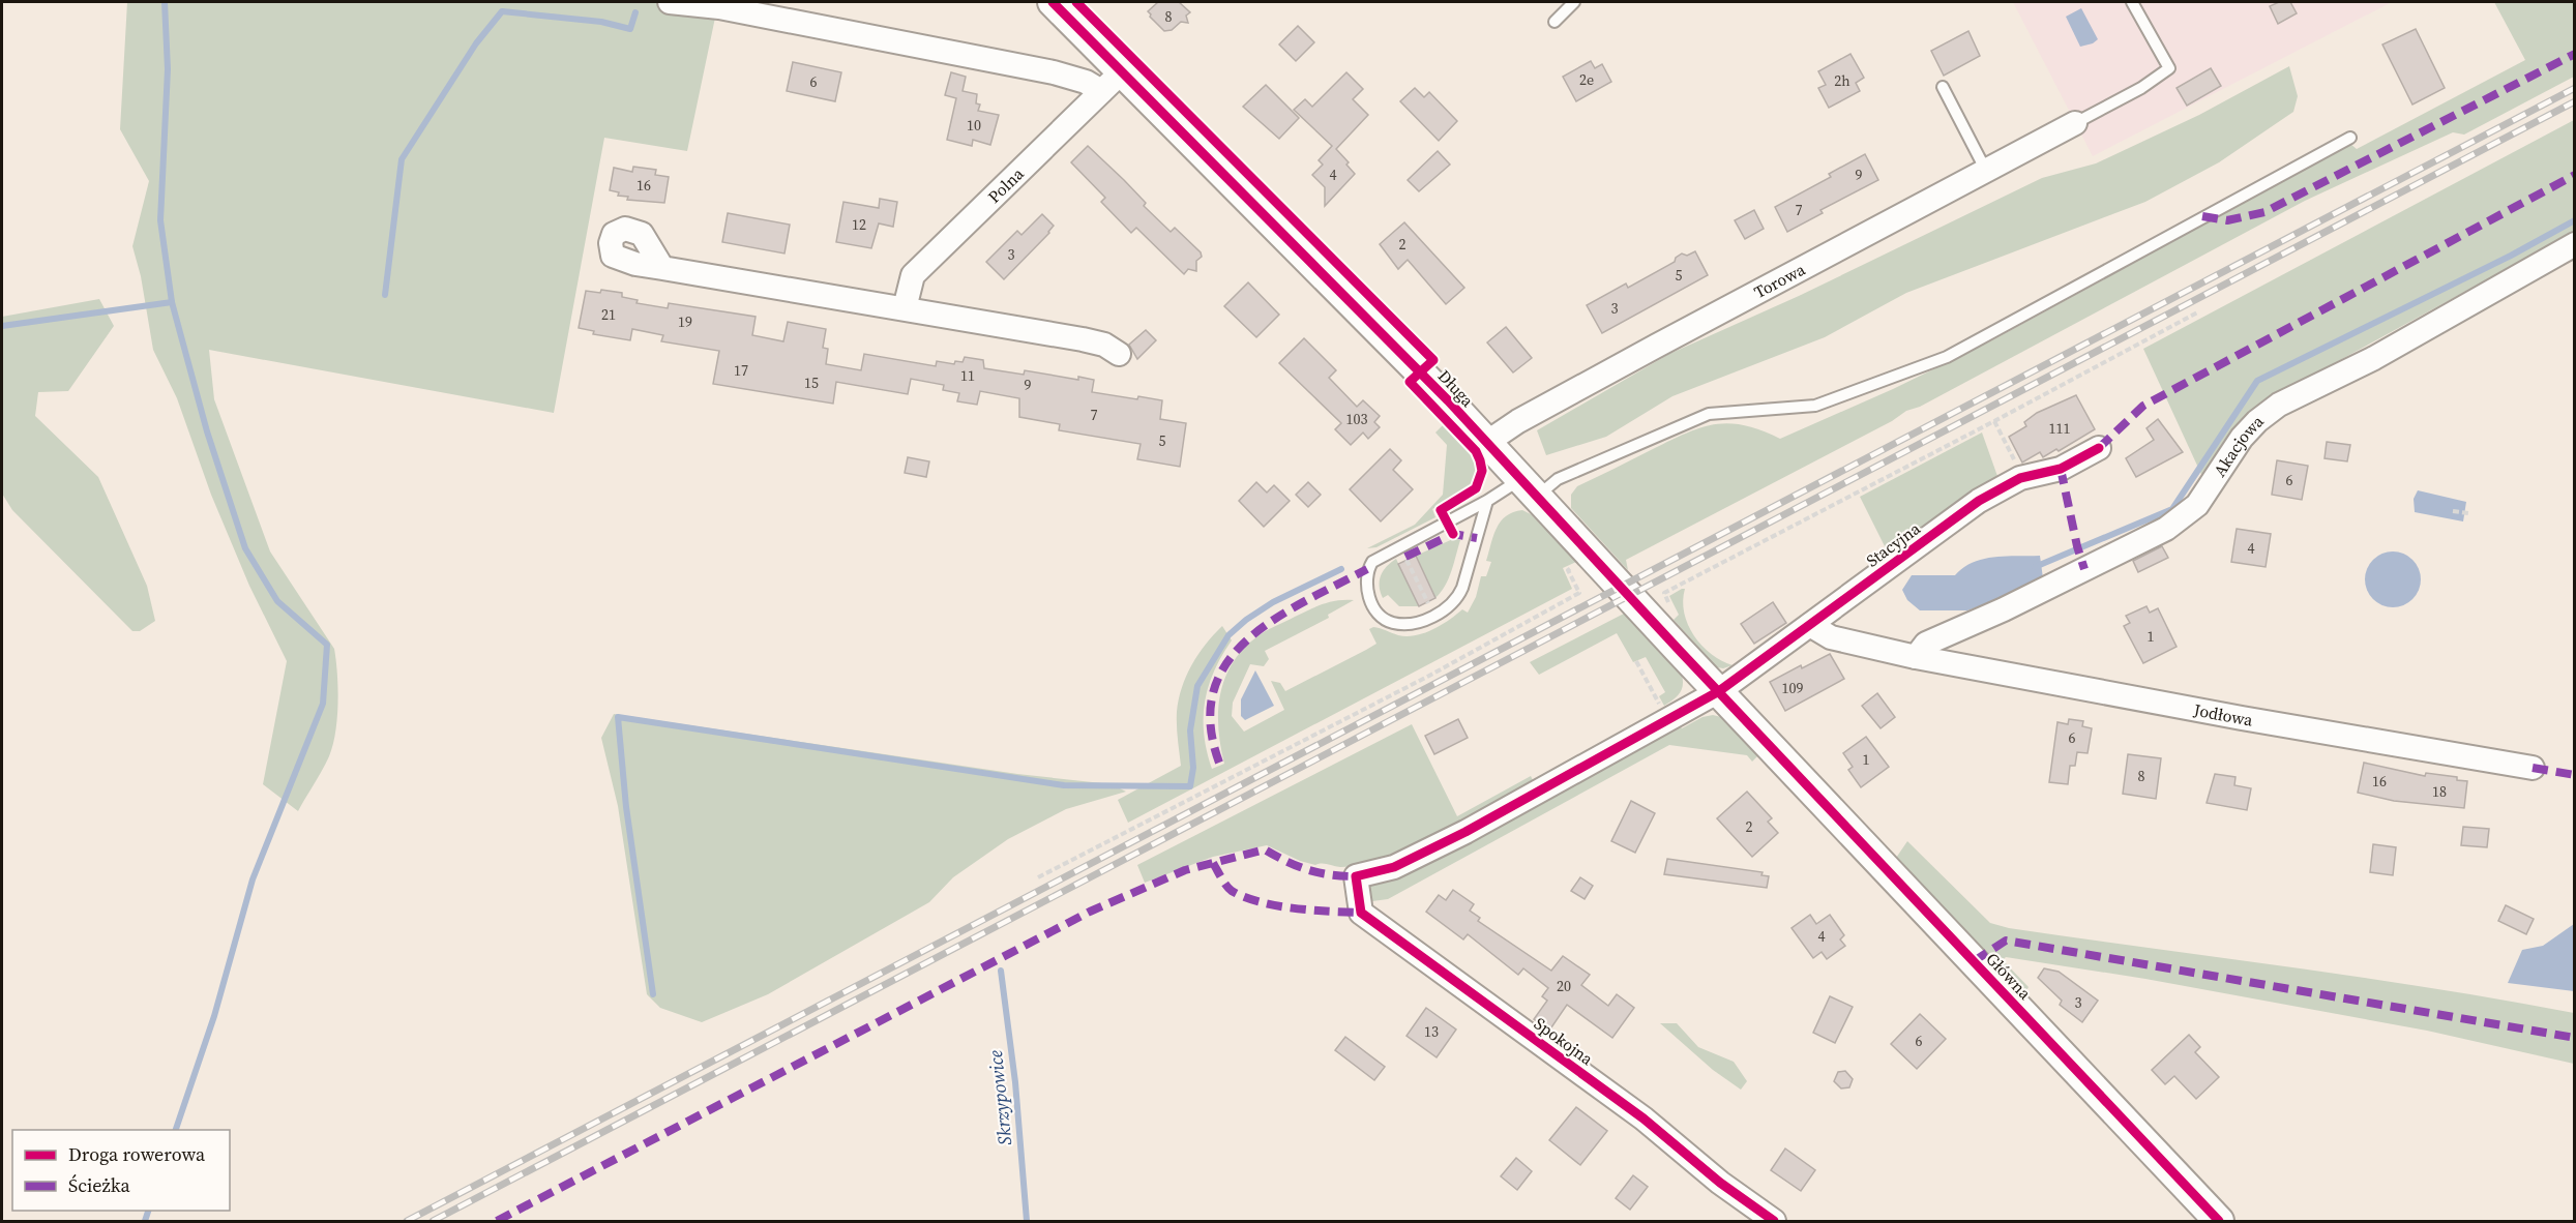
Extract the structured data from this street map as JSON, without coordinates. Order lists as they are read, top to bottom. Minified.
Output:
{"streets":{"street":["Polna","Torowa","Długa","Akacjowa","Stacyjna","Jodłowa","Główna","Spokojna"]},"crossings":[["Polna","Długa"],["Torowa","Długa"],["Długa","Stacyjna"],["Długa","Główna"],["Akacjowa","Jodłowa"],["Stacyjna","Jodłowa"],["Stacyjna","Spokojna"]],"water":["Skrzypowice"],"house_numbers":["8","2e","2h","6","10","4","9","16","7","12","2","3","5","3","21","19","17","11","15","9","7","103","111","5","6","4","1","109","6","1","8","16","18","2","4","20","3","13","6"],"legend":["Droga rowerowa","Ścieżka"]}
